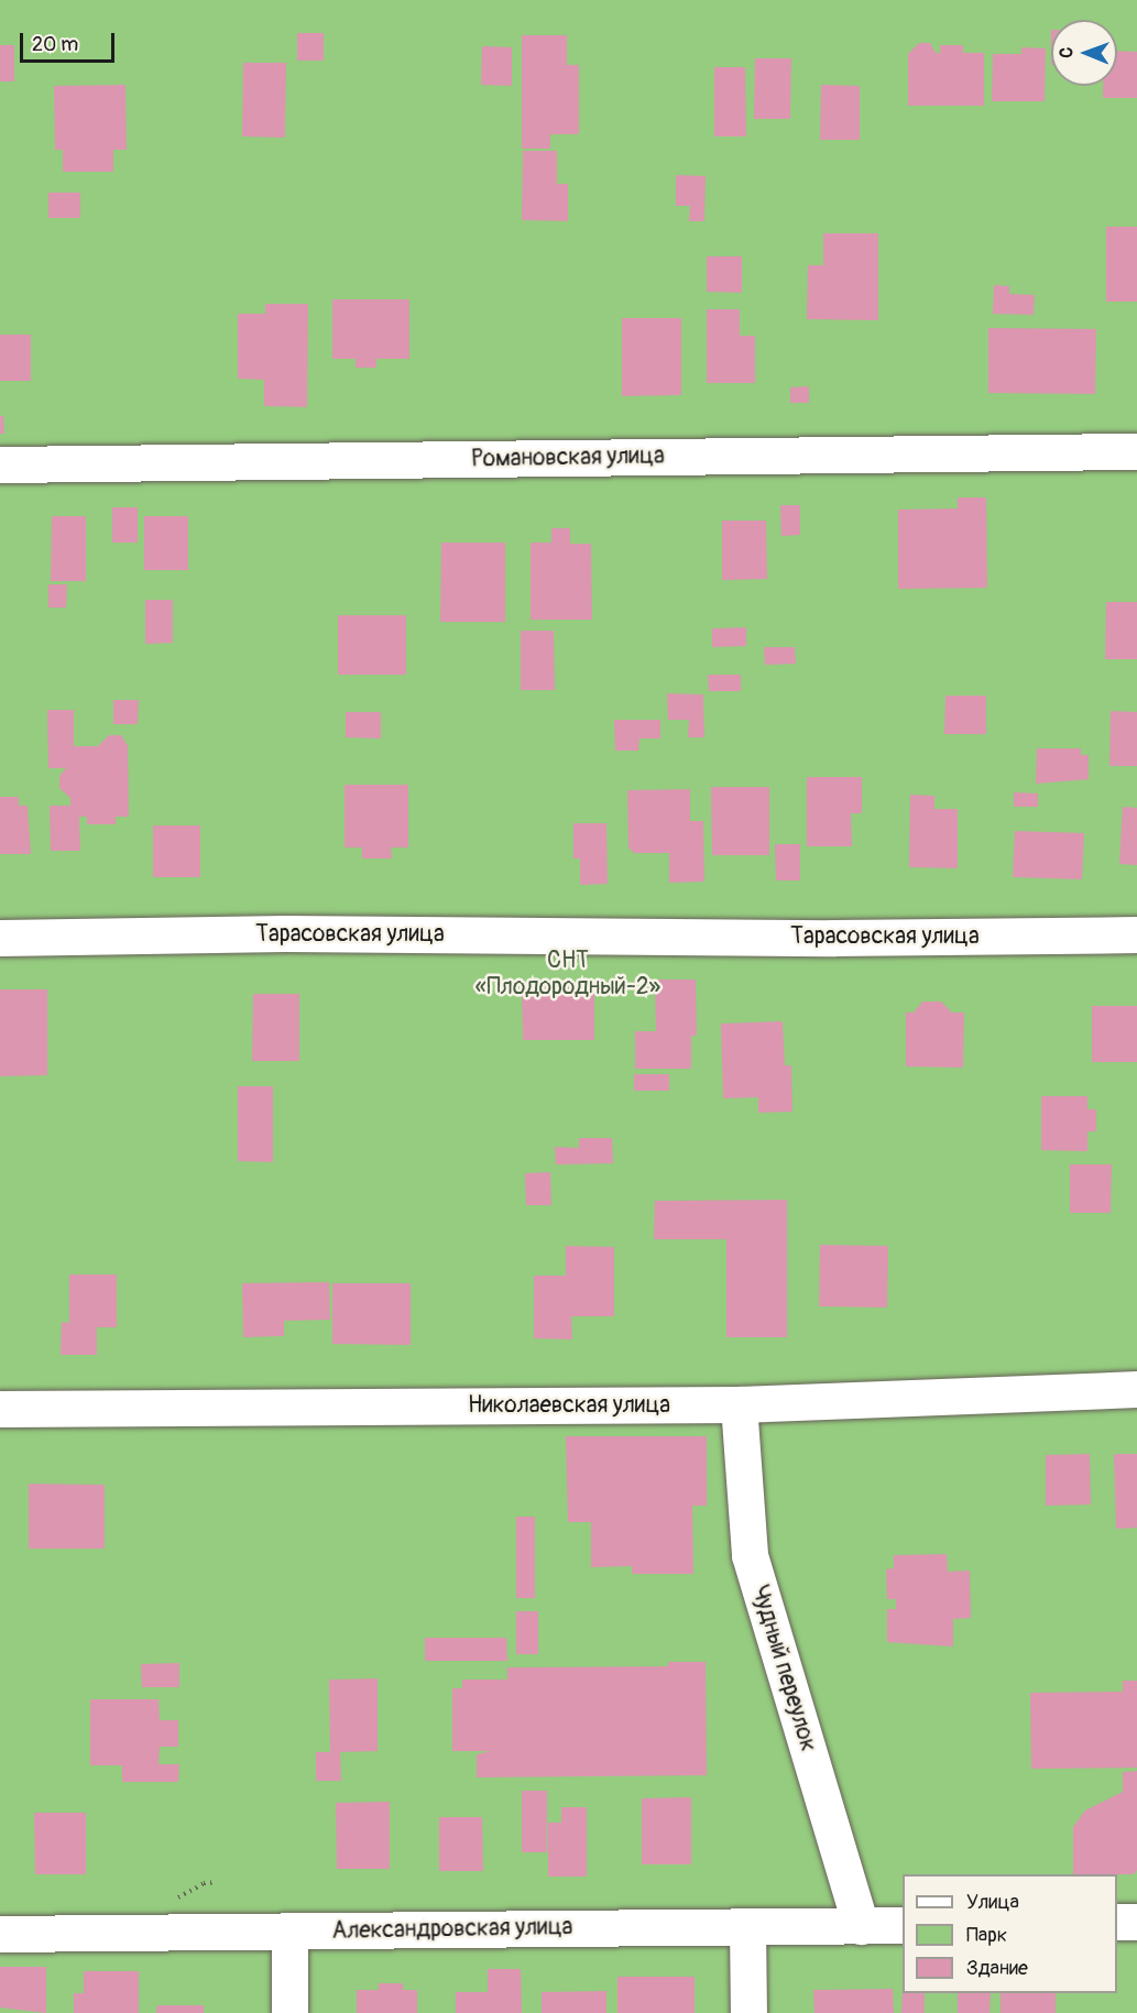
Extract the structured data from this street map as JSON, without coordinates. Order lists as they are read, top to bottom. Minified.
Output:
{"streets":{"street":["Романовская улица","Тарасовская улица","Николаевская улица","Чудный переулок","Александровская улица"]},"crossings":[["Николаевская улица","Чудный переулок"],["Чудный переулок","Александровская улица"]],"parks":["СНТ «Плодородный-2»"],"legend":["Улица","Парк","Здание"],"scale_bar":"20 m","north":"left"}
